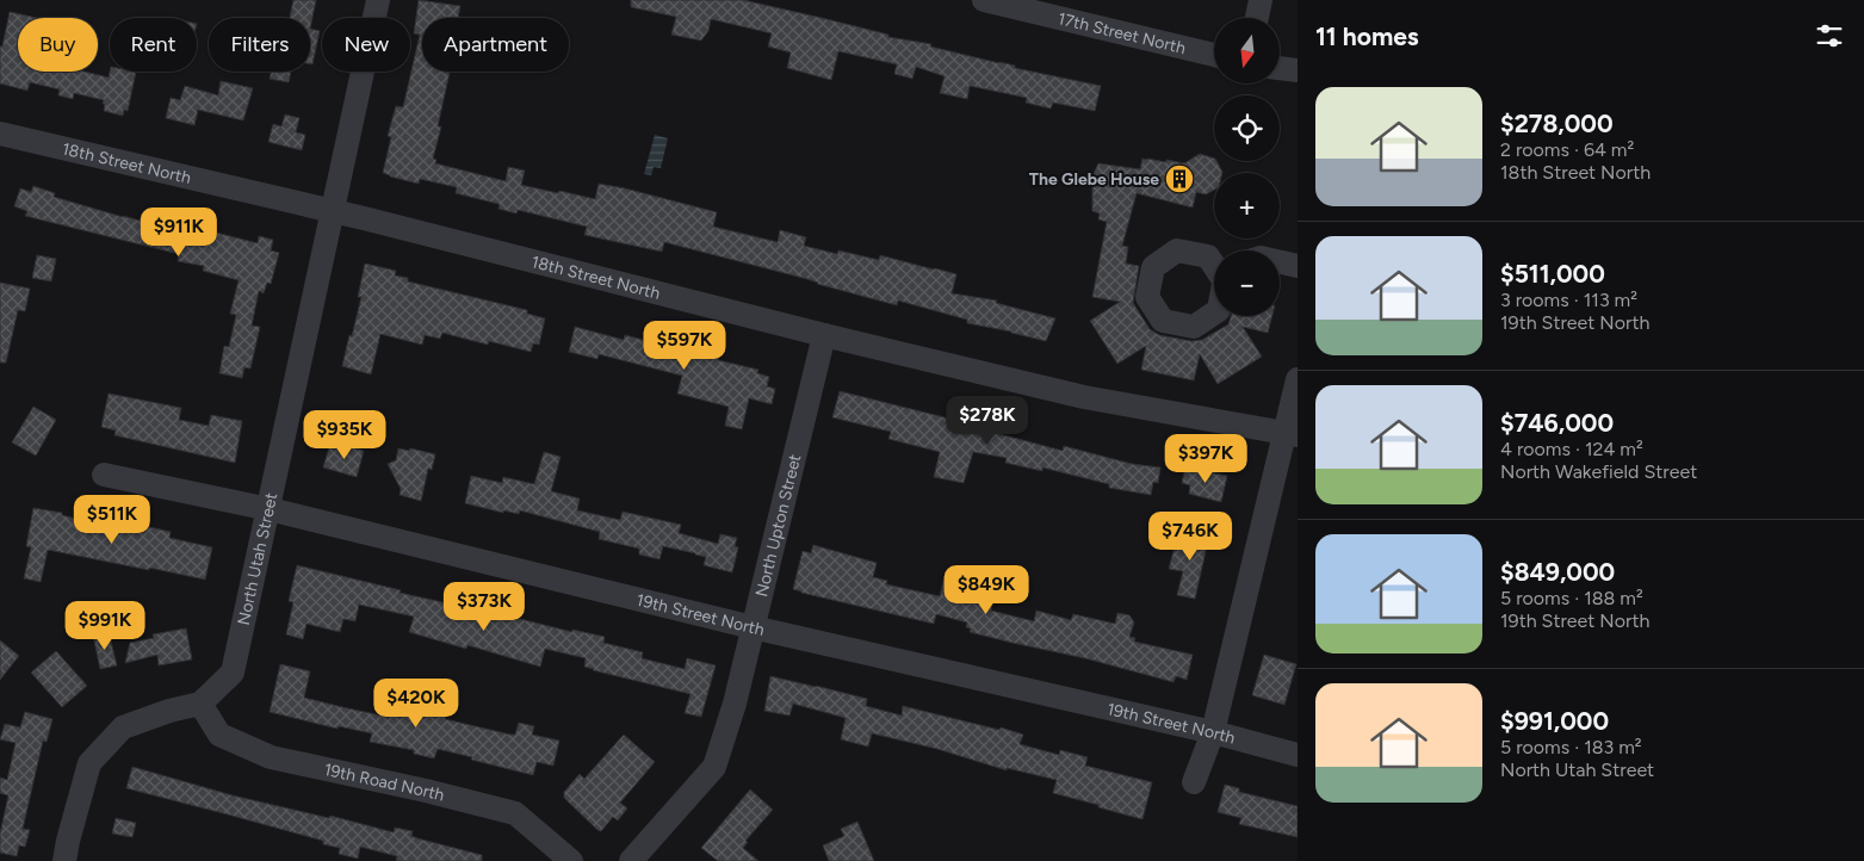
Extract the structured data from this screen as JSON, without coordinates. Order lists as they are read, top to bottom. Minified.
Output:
{"streets":{"street":["17th Street North","18th Street North","North Upton Street","North Utah Street","19th Street North","19th Road North"]},"crossings":[["18th Street North","North Upton Street"],["18th Street North","North Utah Street"],["North Upton Street","19th Street North"],["North Utah Street","19th Street North"],["North Utah Street","19th Road North"]],"places":{"building":["The Glebe House"]},"north":"bottom","page":{"heading":"11 homes","map_buttons":["+","−"],"chip":["Buy","Rent","Filters","New","Apartment"],"list":[{"name":"$278,000","note":"2 rooms · 64 m² · 18th Street North"},{"name":"$511,000","note":"3 rooms · 113 m² · 19th Street North"},{"name":"$746,000","note":"4 rooms · 124 m² · North Wakefield Street"},{"name":"$849,000","note":"5 rooms · 188 m² · 19th Street North"},{"name":"$991,000","note":"5 rooms · 183 m² · North Utah Street"}],"price":["$911K","$597K","$278K","$935K","$397K","$511K","$746K","$849K","$373K","$991K","$420K"]}}
